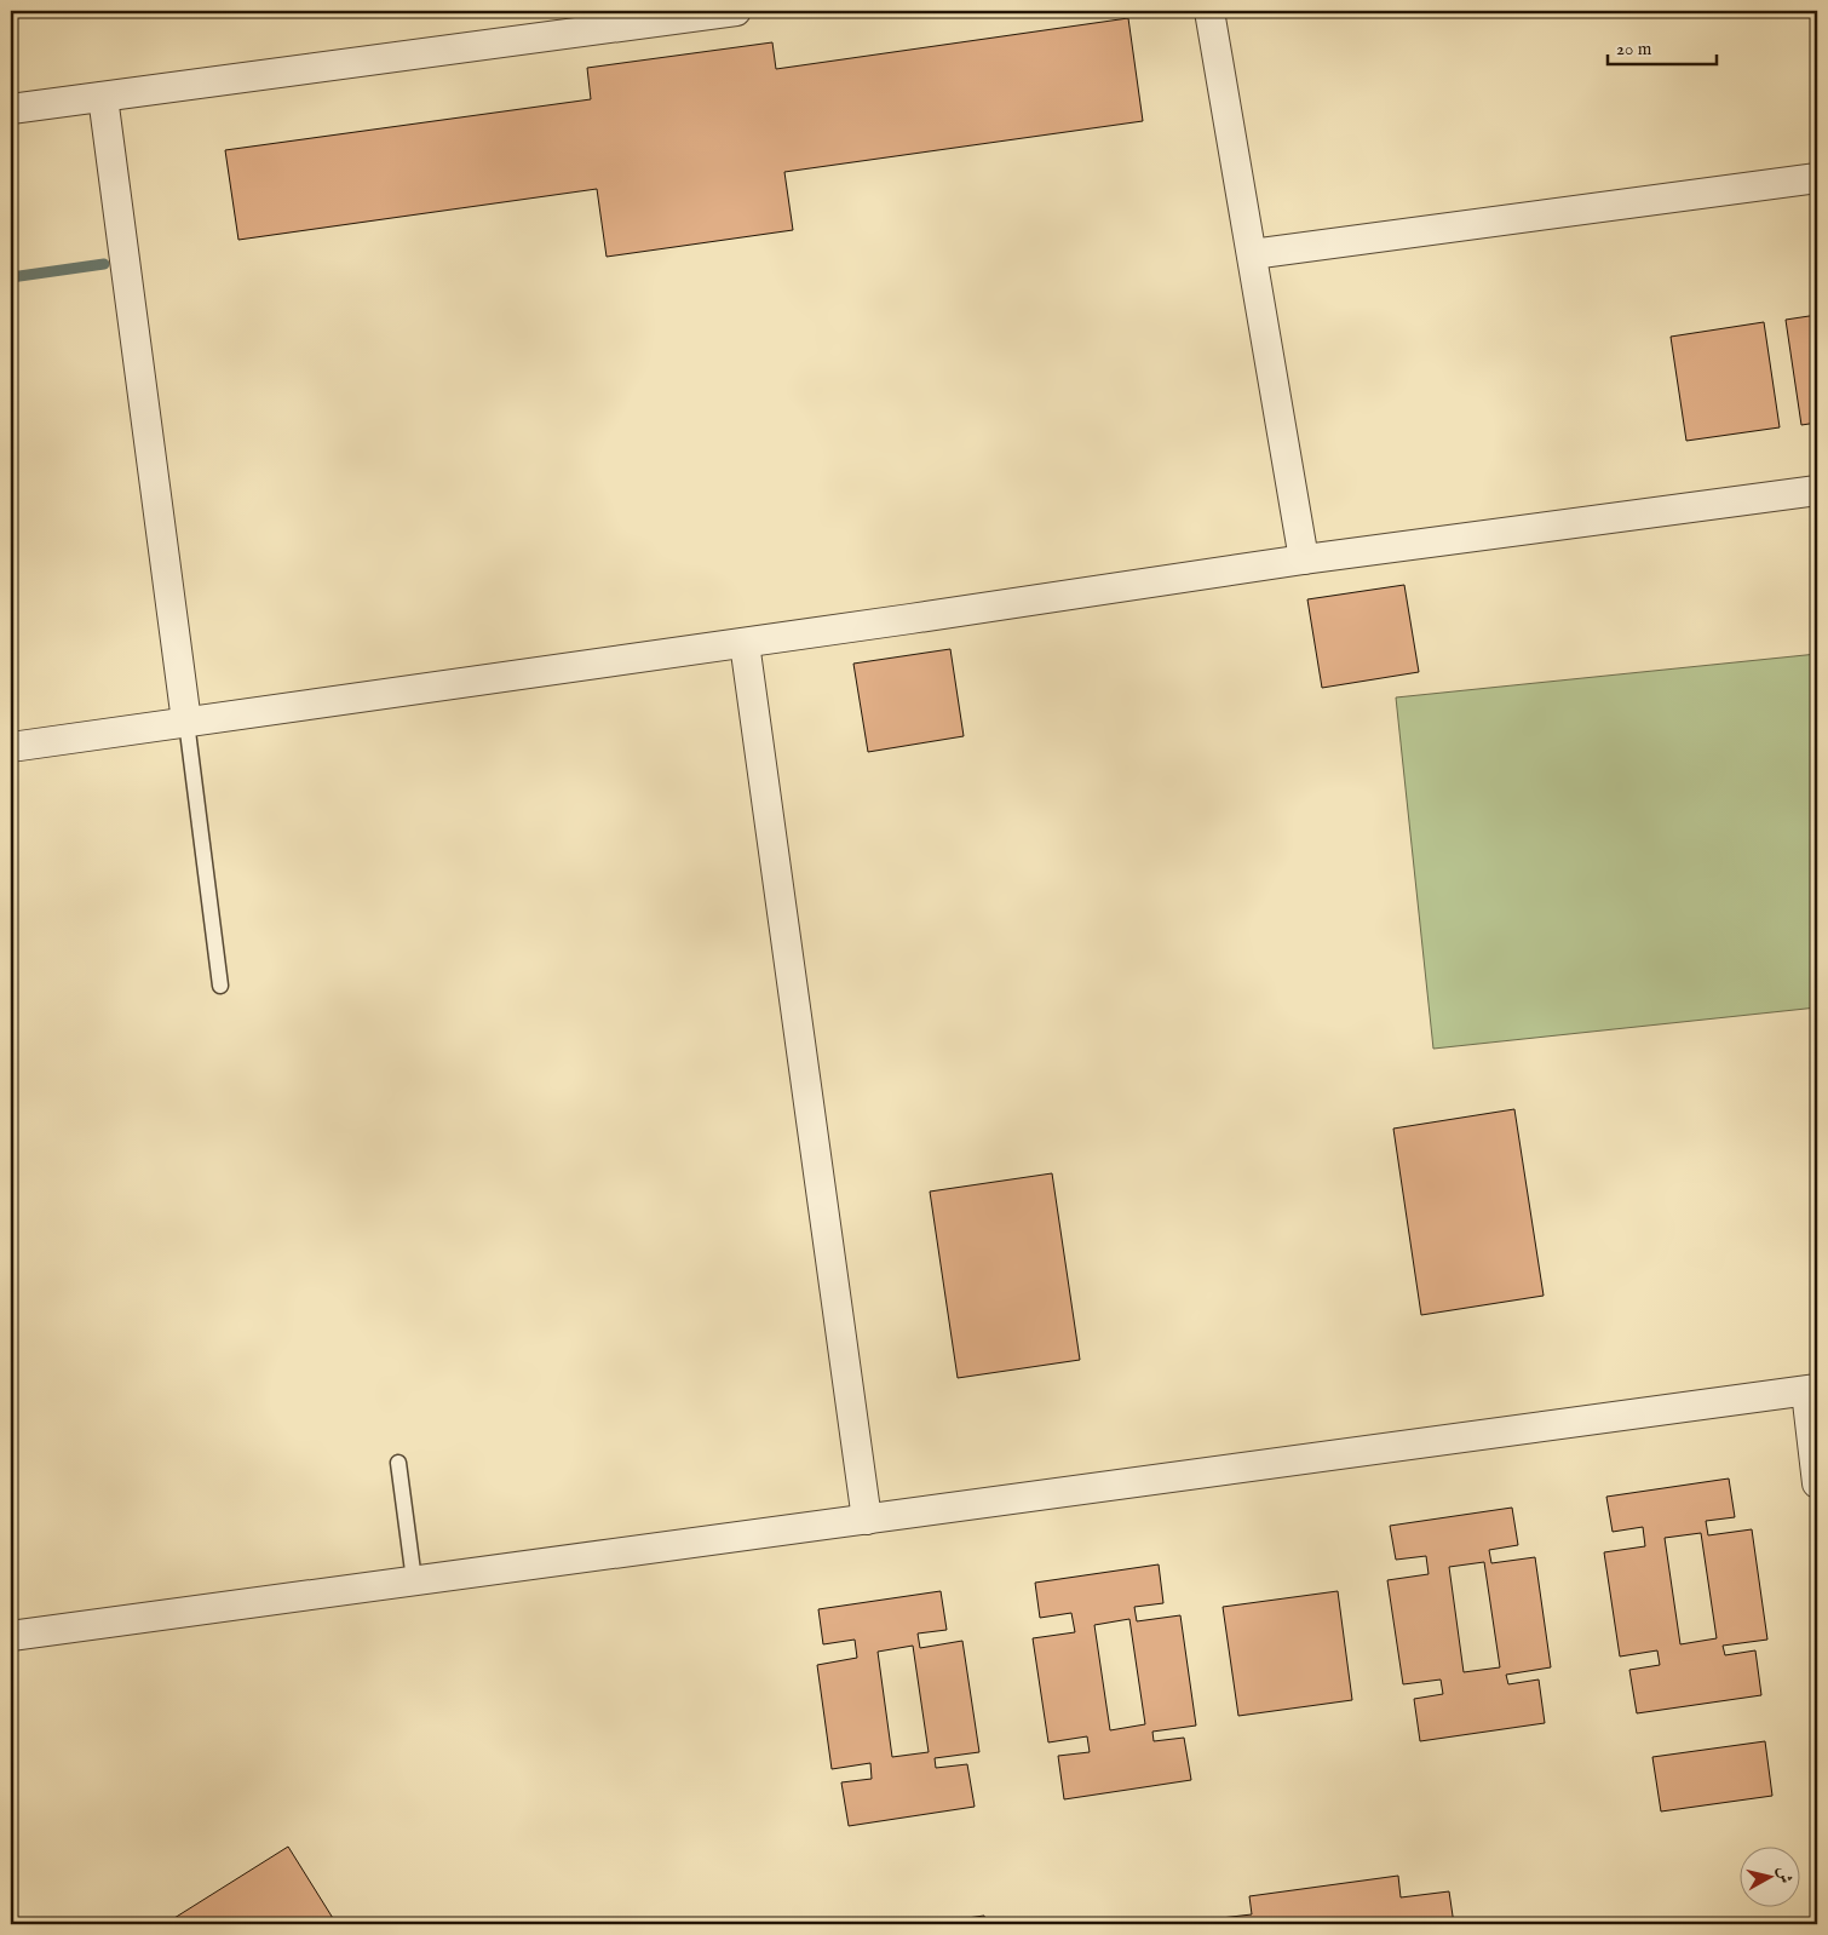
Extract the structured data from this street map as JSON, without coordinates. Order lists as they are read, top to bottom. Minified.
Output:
{"scale_bar":"20 m","north":"right"}
